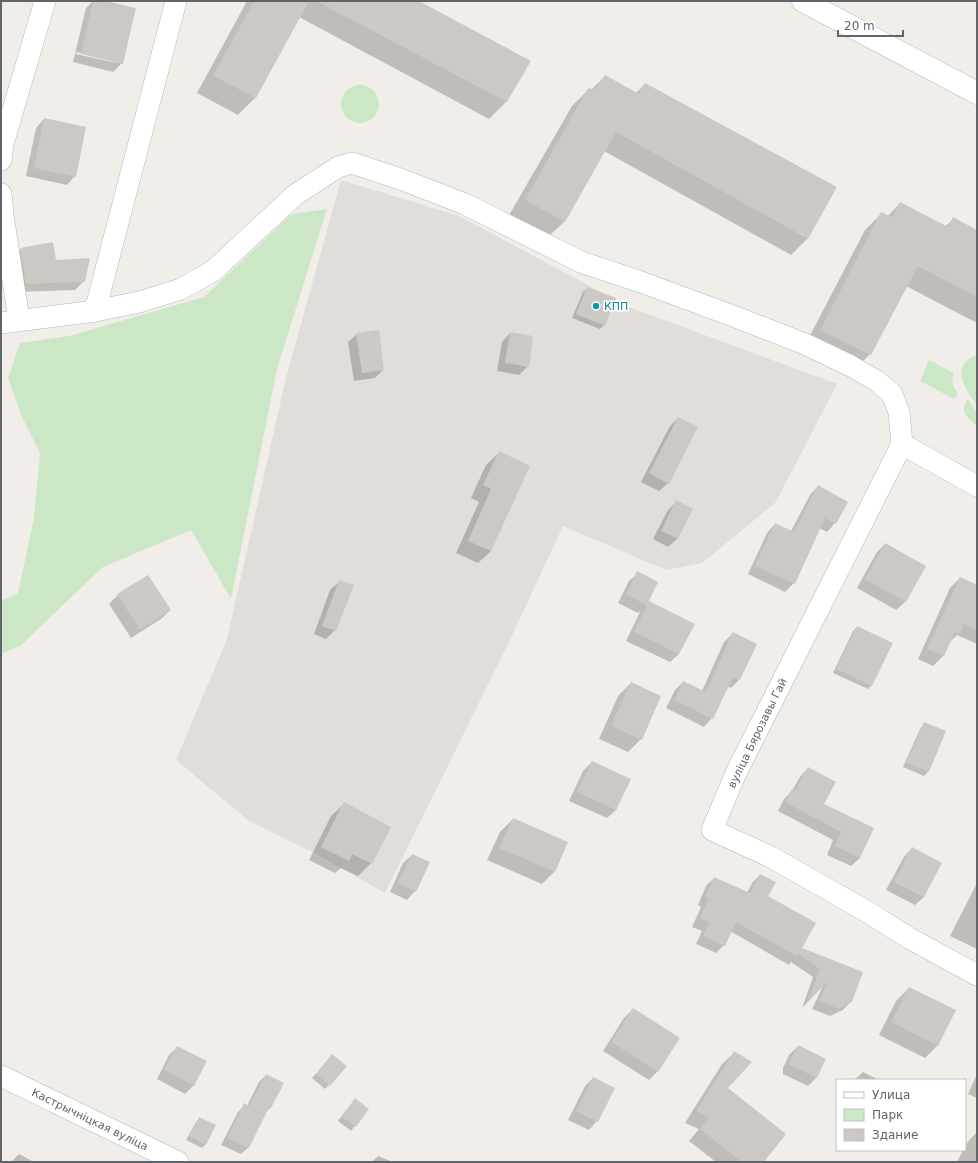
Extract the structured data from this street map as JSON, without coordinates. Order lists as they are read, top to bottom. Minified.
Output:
{"streets":{"street":["вуліца Бярозавы Гай","Кастрычніцкая вуліца"]},"places":["КПП"],"legend":["Улица","Парк","Здание"],"scale_bar":"20 m"}
